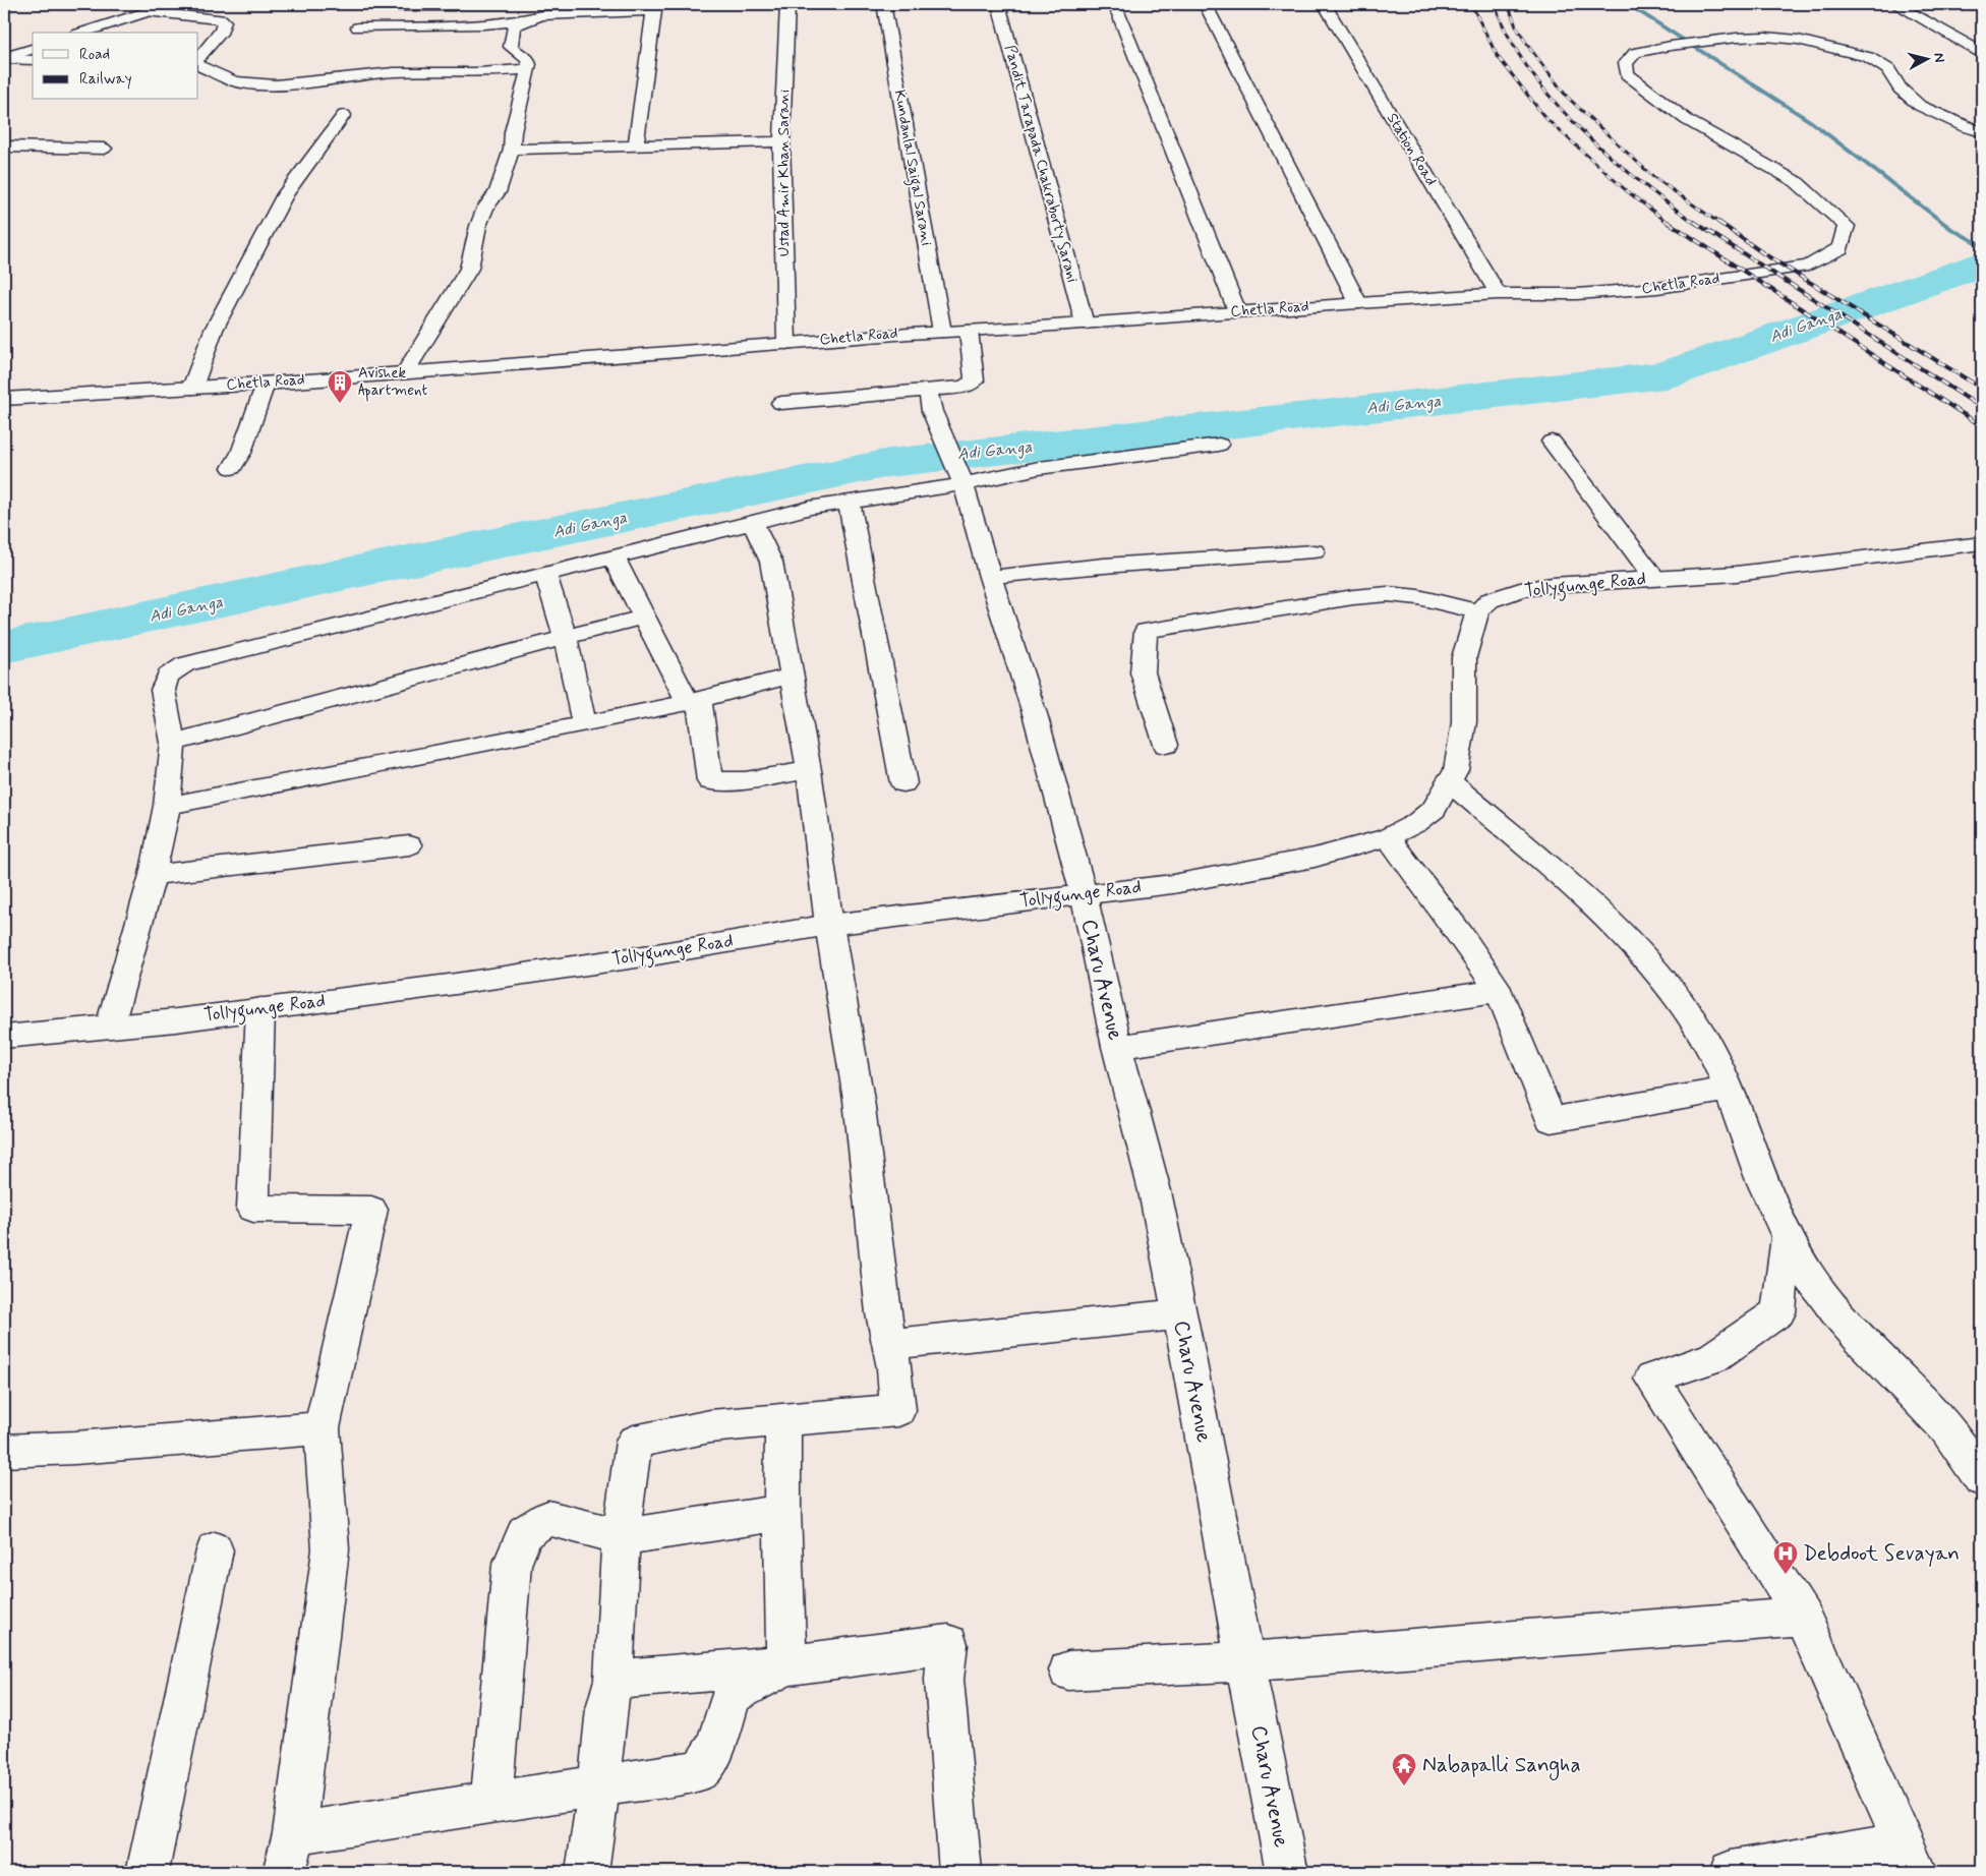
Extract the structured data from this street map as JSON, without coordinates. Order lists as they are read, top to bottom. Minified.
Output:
{"streets":{"street":["Station Road","Pandit Tarapada Chakraborty Sarani","Kundanlal Saigal Sarani","Ustad Amir Khan Sarani","Chetla Road","Tollygunge Road","Charu Avenue"]},"crossings":[["Station Road","Chetla Road"],["Pandit Tarapada Chakraborty Sarani","Chetla Road"],["Kundanlal Saigal Sarani","Chetla Road"],["Ustad Amir Khan Sarani","Chetla Road"],["Tollygunge Road","Charu Avenue"]],"water":["Adi Ganga"],"places":{"building":["Avishek Apartment"],"hospital":["Debdoot Sevayan"],"temple":["Nabapalli Sangha"]},"legend":["Road","Railway"],"north":"right"}
